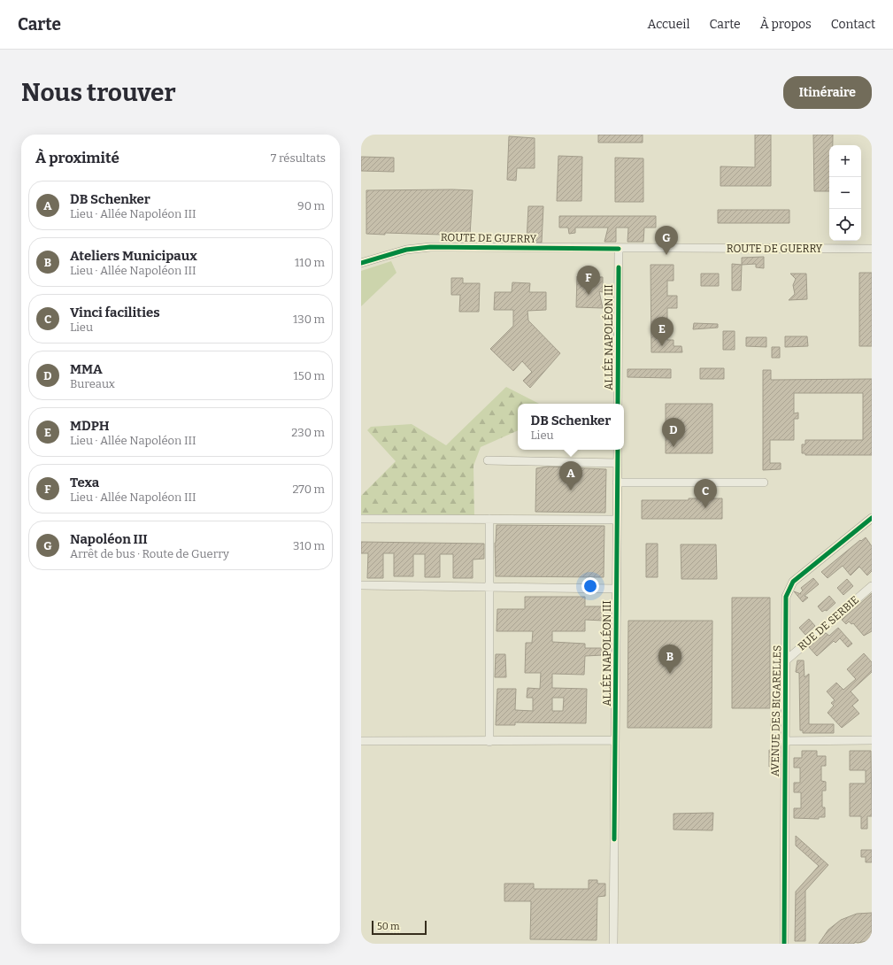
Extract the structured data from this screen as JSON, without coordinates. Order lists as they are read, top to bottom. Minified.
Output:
{"streets":{"street":["ROUTE DE GUERRY","ALLÉE NAPOLÉON III","RUE DE SERBIE","AVENUE DES BIGARELLES"]},"crossings":[["ROUTE DE GUERRY","ALLÉE NAPOLÉON III"],["RUE DE SERBIE","AVENUE DES BIGARELLES"]],"scale_bar":"50 m","page":{"header":"Carte","nav":["Accueil","Carte","À propos","Contact"],"buttons":"Itinéraire","title":"Nous trouver","heading":["À proximité","7 résultats"],"map_buttons":["+","−"],"list":[{"mark":"A","name":"DB Schenker","note":"Lieu · Allée Napoléon III","value":"90 m"},{"mark":"B","name":"Ateliers Municipaux","note":"Lieu · Allée Napoléon III","value":"110 m"},{"mark":"C","name":"Vinci facilities","note":"Lieu","value":"130 m"},{"mark":"D","name":"MMA","note":"Bureaux","value":"150 m"},{"mark":"E","name":"MDPH","note":"Lieu · Allée Napoléon III","value":"230 m"},{"mark":"F","name":"Texa","note":"Lieu · Allée Napoléon III","value":"270 m"},{"mark":"G","name":"Napoléon III","note":"Arrêt de bus · Route de Guerry","value":"310 m"}],"pins":["G","F","E","D","A","C","B"],"popup":["DB Schenker","Lieu"],"scale":"50 m"}}
